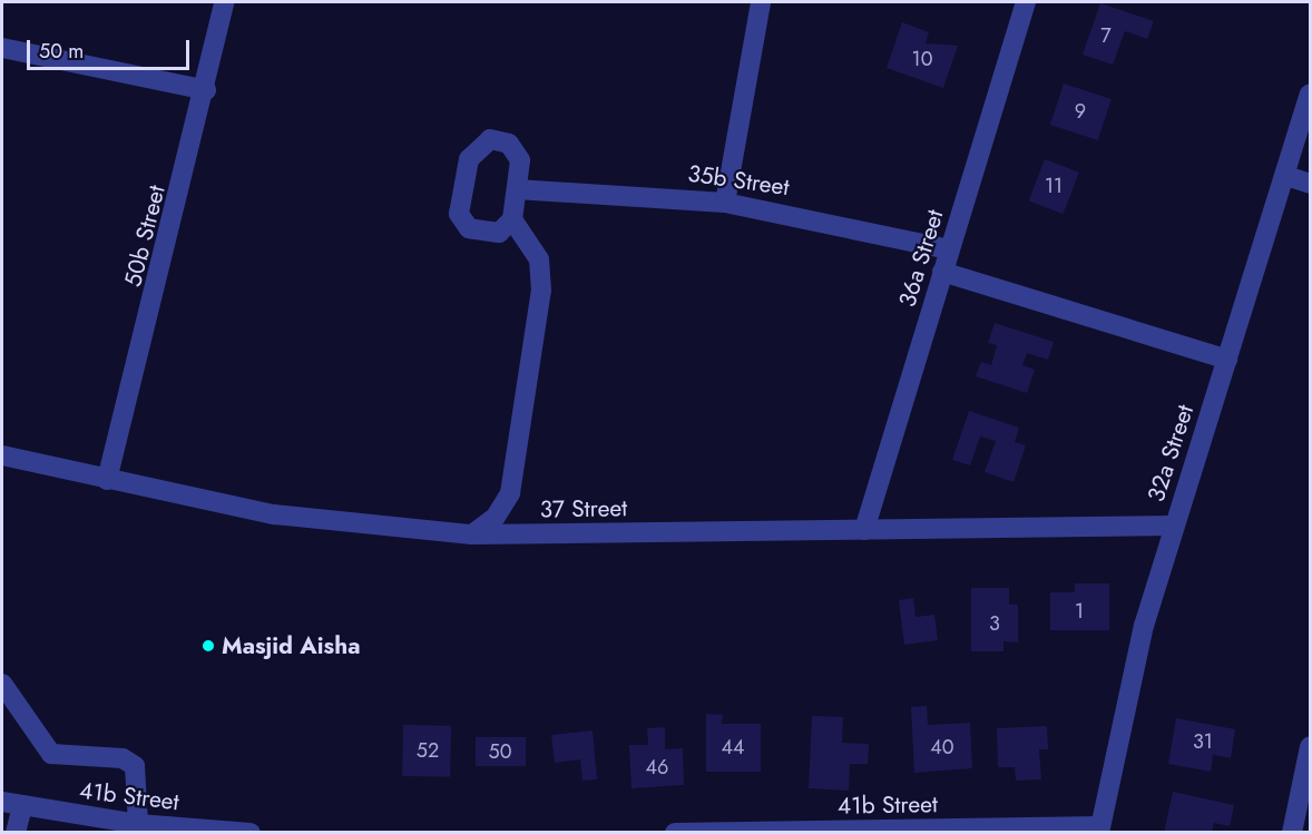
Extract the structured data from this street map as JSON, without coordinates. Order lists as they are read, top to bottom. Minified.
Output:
{"streets":{"street":["35b Street","50b Street","36a Street","32a Street","37 Street","41b Street"]},"crossings":[["35b Street","36a Street"],["50b Street","37 Street"],["36a Street","37 Street"],["32a Street","37 Street"],["32a Street","41b Street"]],"places":["Masjid Aisha"],"house_numbers":["7","10","9","11","1","3","31","44","40","52","50","46"],"scale_bar":"50 m"}
